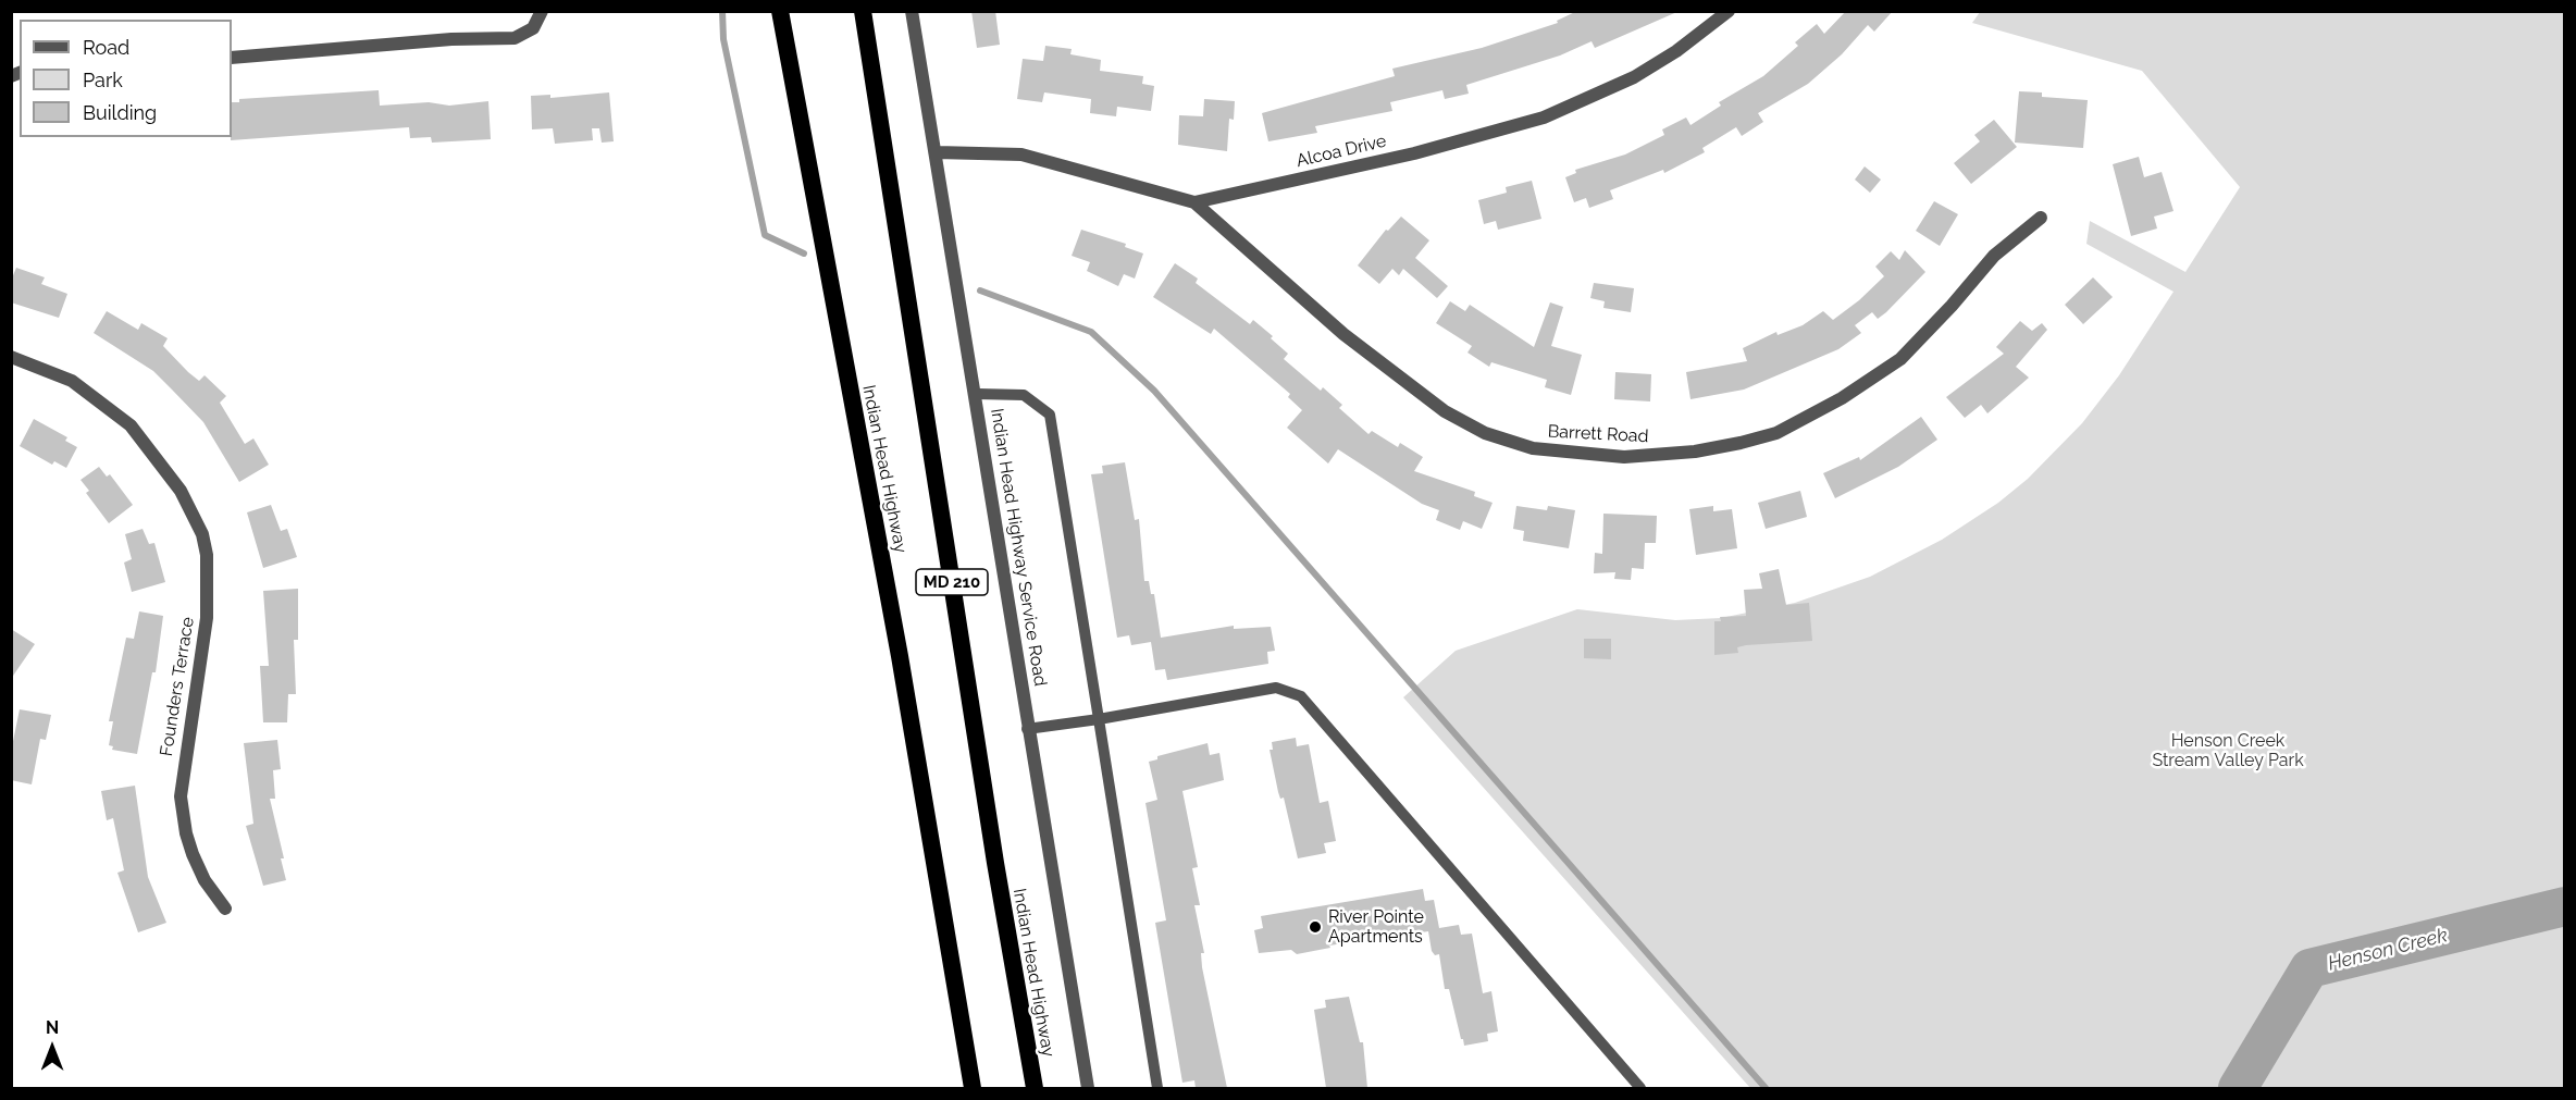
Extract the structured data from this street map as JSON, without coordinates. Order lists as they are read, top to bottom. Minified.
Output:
{"streets":{"highway":["Indian Head Highway","MD 210"],"street":["Alcoa Drive","Barrett Road","Indian Head Highway Service Road","Founders Terrace"]},"crossings":[["Alcoa Drive","Barrett Road"],["Alcoa Drive","Indian Head Highway Service Road"]],"water":["Henson Creek"],"parks":["Henson Creek Stream Valley Park"],"places":["River Pointe Apartments"],"legend":["Road","Park","Building"],"north":"top"}
